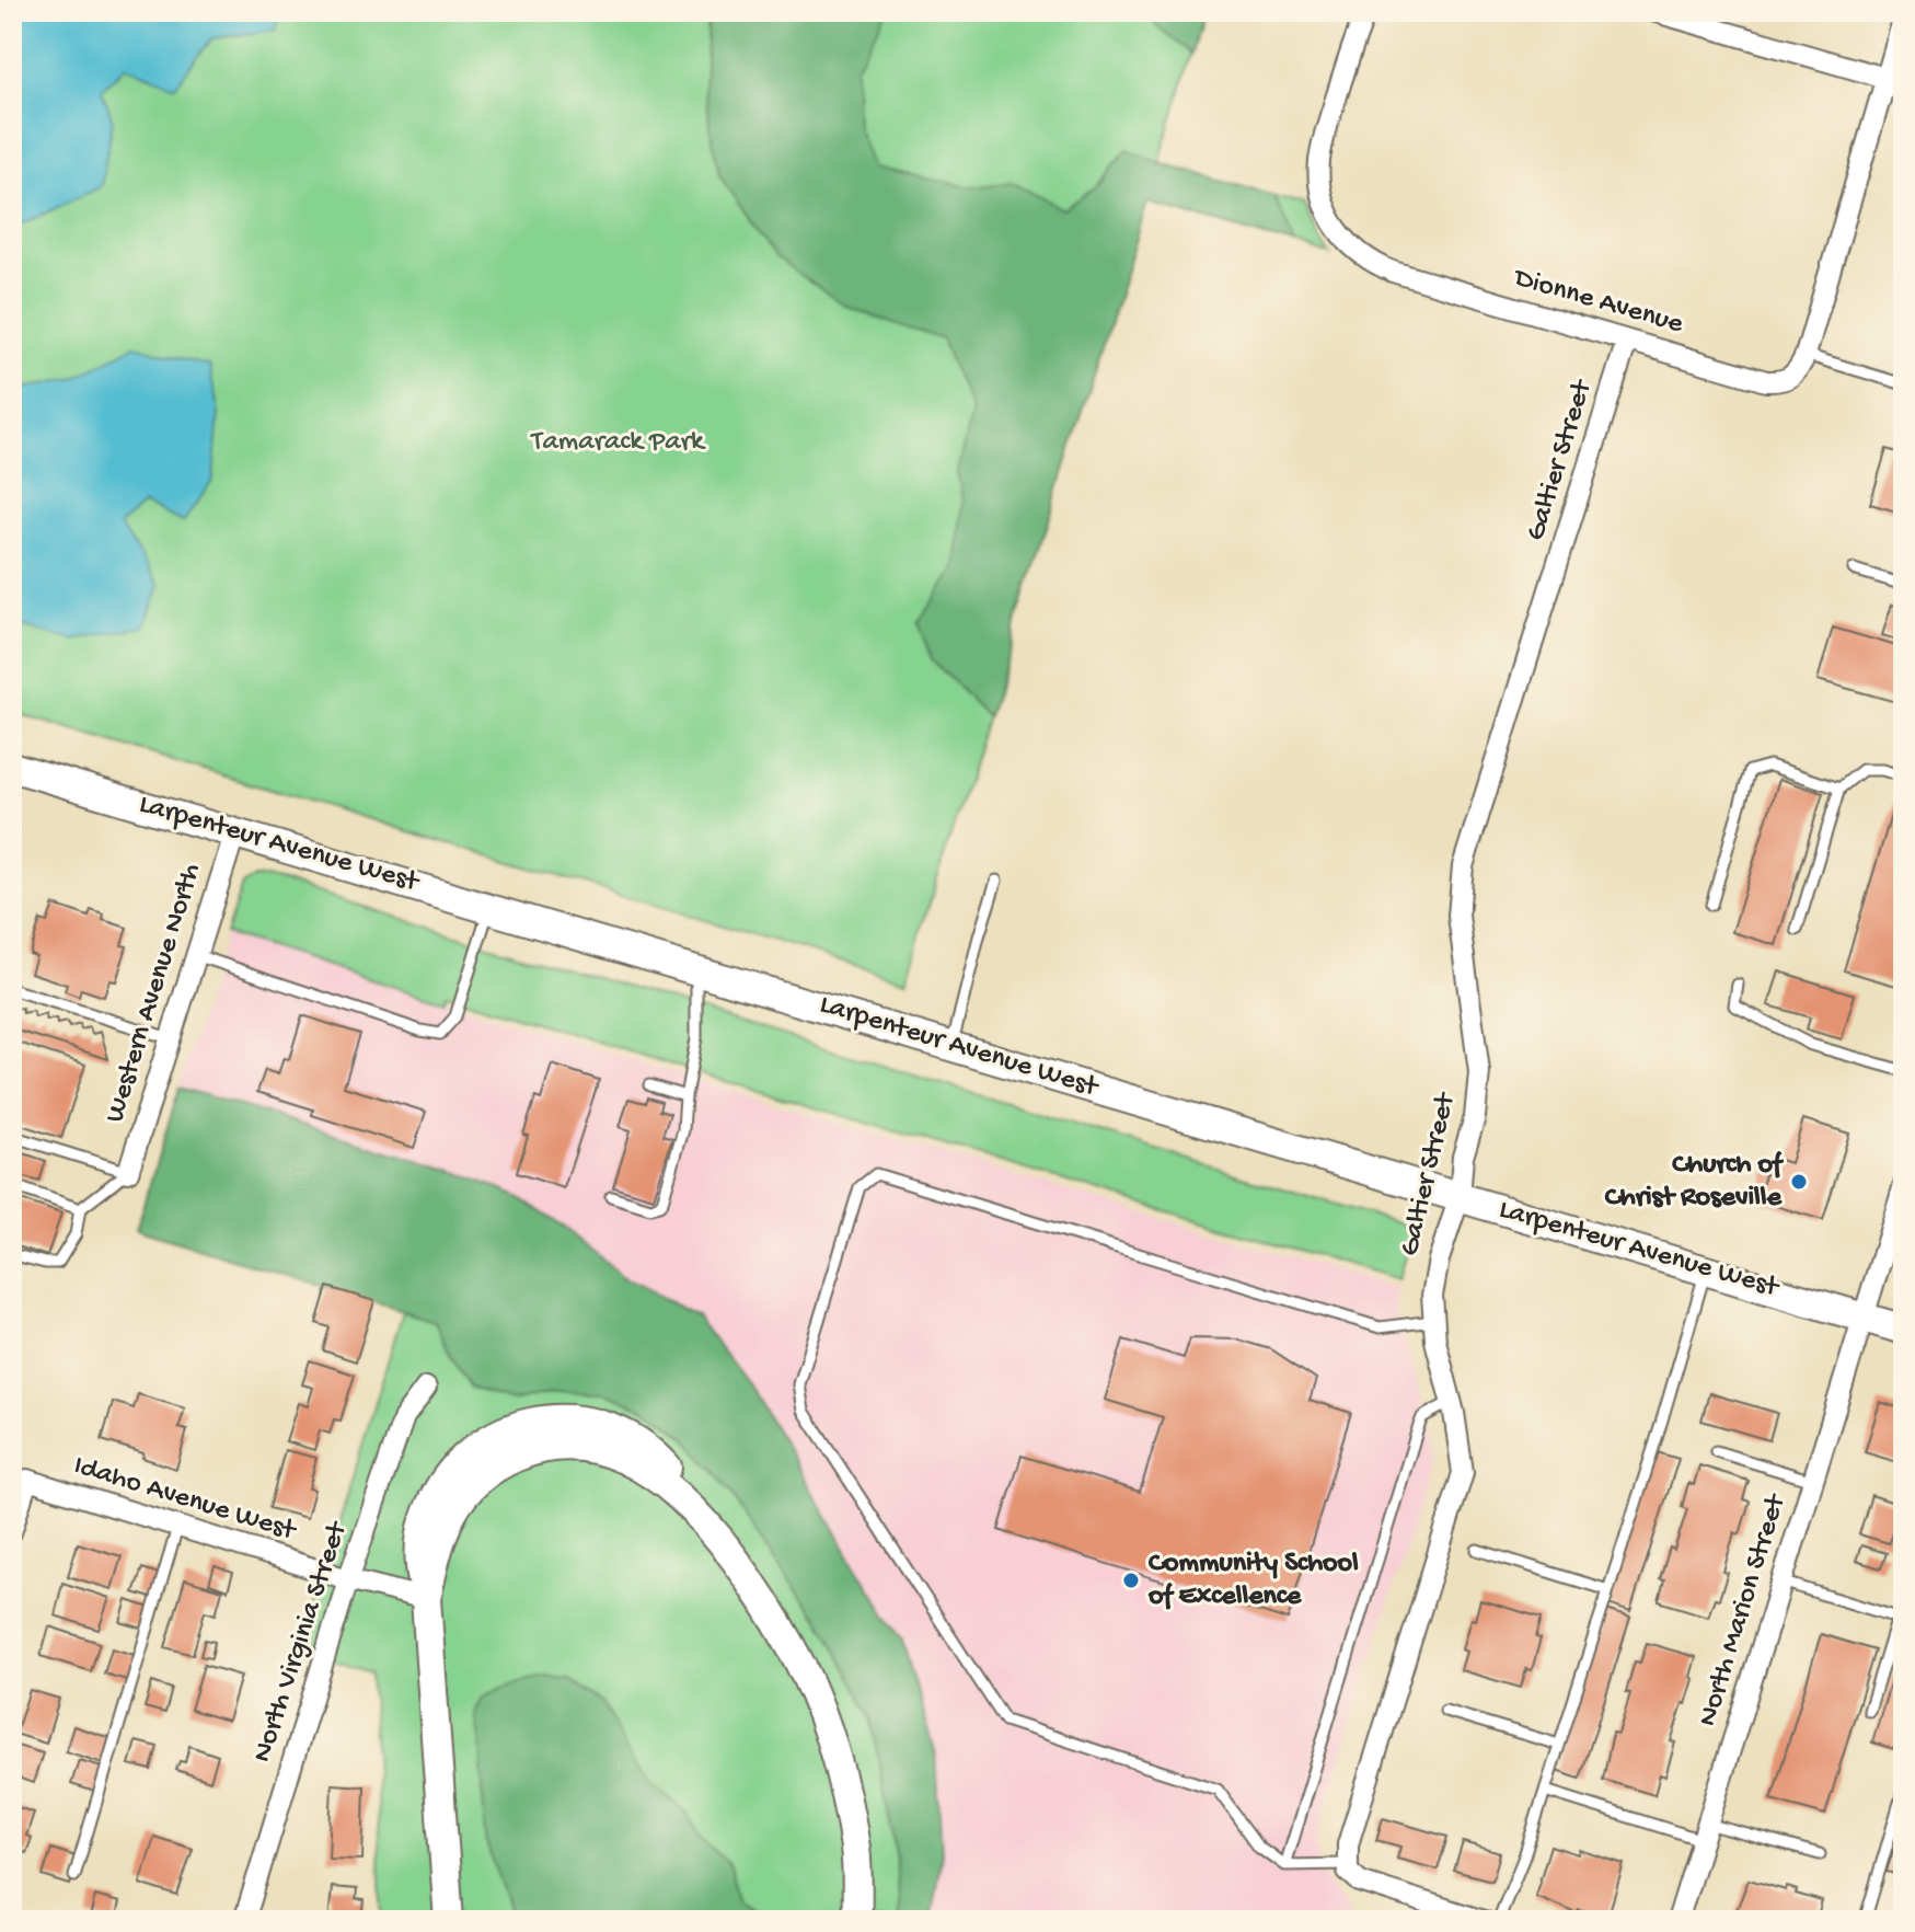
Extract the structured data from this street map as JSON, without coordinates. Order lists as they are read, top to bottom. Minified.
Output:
{"streets":{"main road":["Larpenteur Avenue West"],"street":["Dionne Avenue","Galtier Street","Western Avenue North","Idaho Avenue West","North Marion Street","North Virginia Street"]},"crossings":[["Dionne Avenue","Galtier Street"],["Galtier Street","Larpenteur Avenue West"],["Larpenteur Avenue West","Western Avenue North"],["Larpenteur Avenue West","North Marion Street"],["Idaho Avenue West","North Virginia Street"]],"parks":["Tamarack Park"],"places":["Church of Christ Roseville","Community School of Excellence"]}
